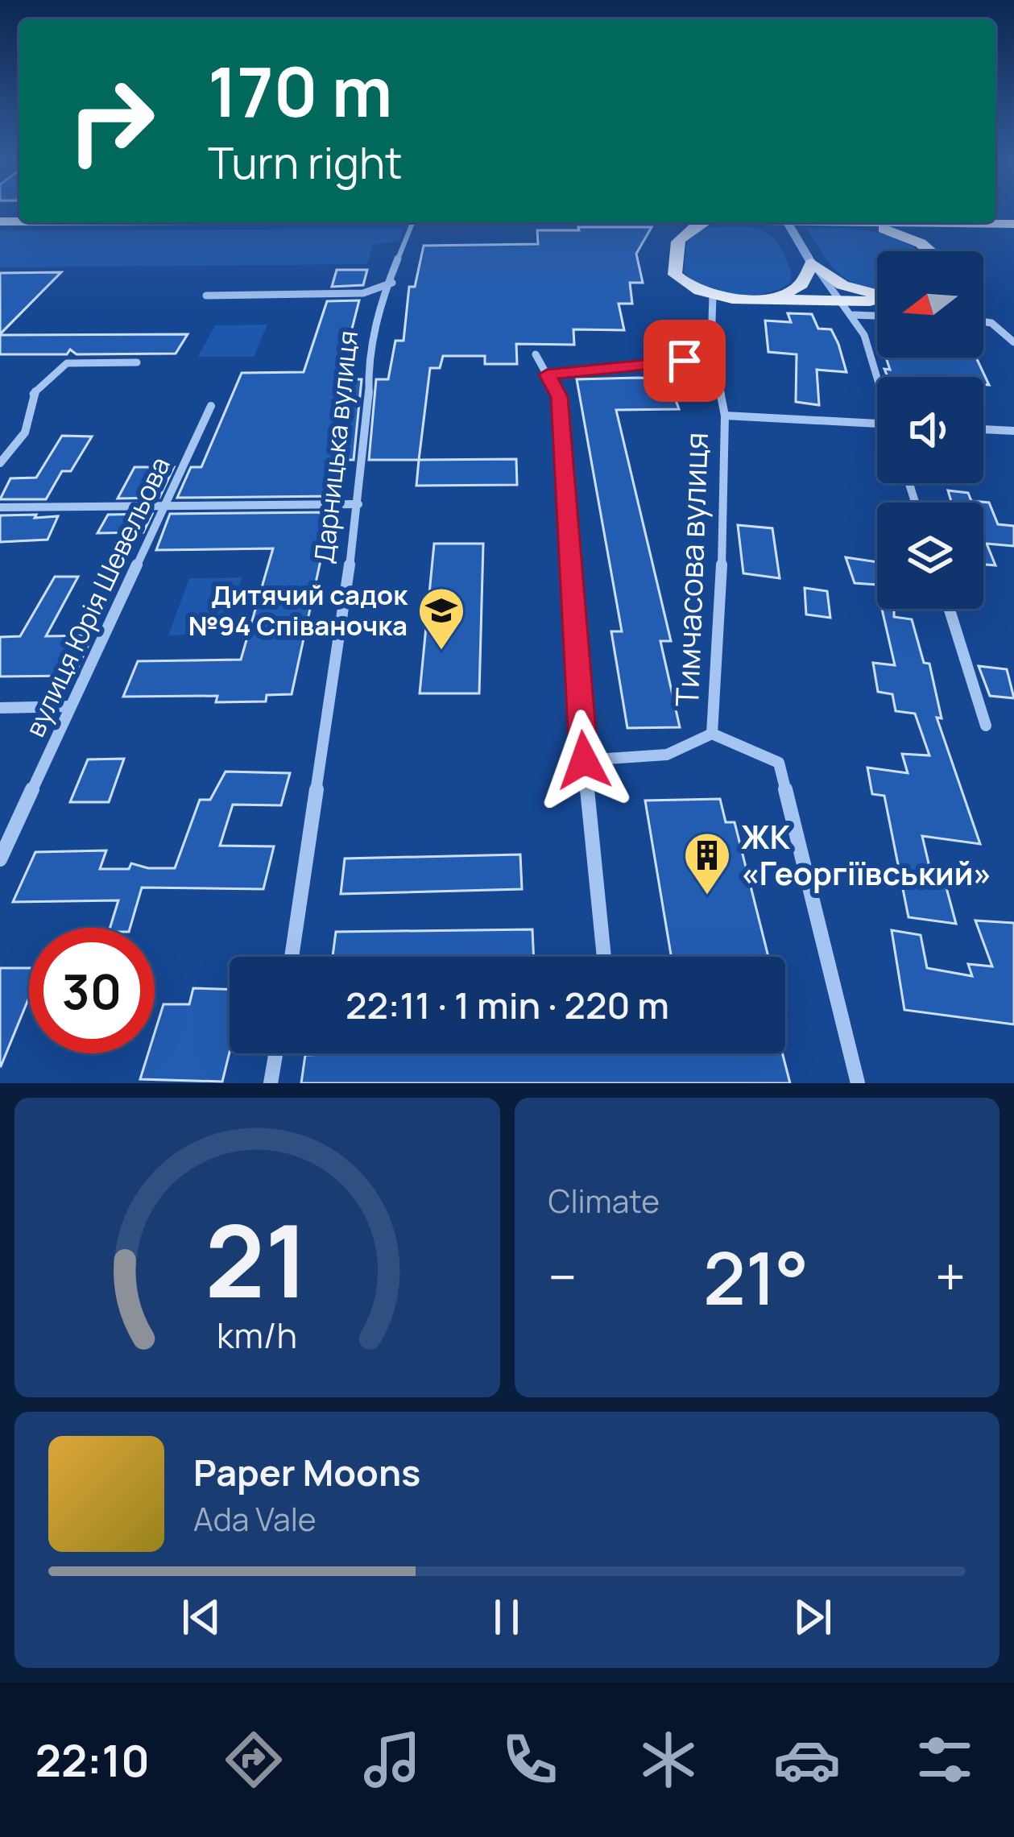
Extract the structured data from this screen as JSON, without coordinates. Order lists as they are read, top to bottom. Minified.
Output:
{"streets":{"street":["Дарницька вулиця","Тимчасова вулиця","вулиця Юрія Шевельова"]},"places":{"school or university":["Дитячий садок №94 Співаночка"],"building":["ЖК «Георгіївський»"]},"north":"left","page":{"turn":["170 m","Turn right"],"limit":"30","trip":"22:11 · 1 min · 220 m","tile":"Climate","heat":["−","21°","+"],"song":["Paper Moons","Ada Vale"],"tabs":"22:10","gauge":["21","km/h"]}}
